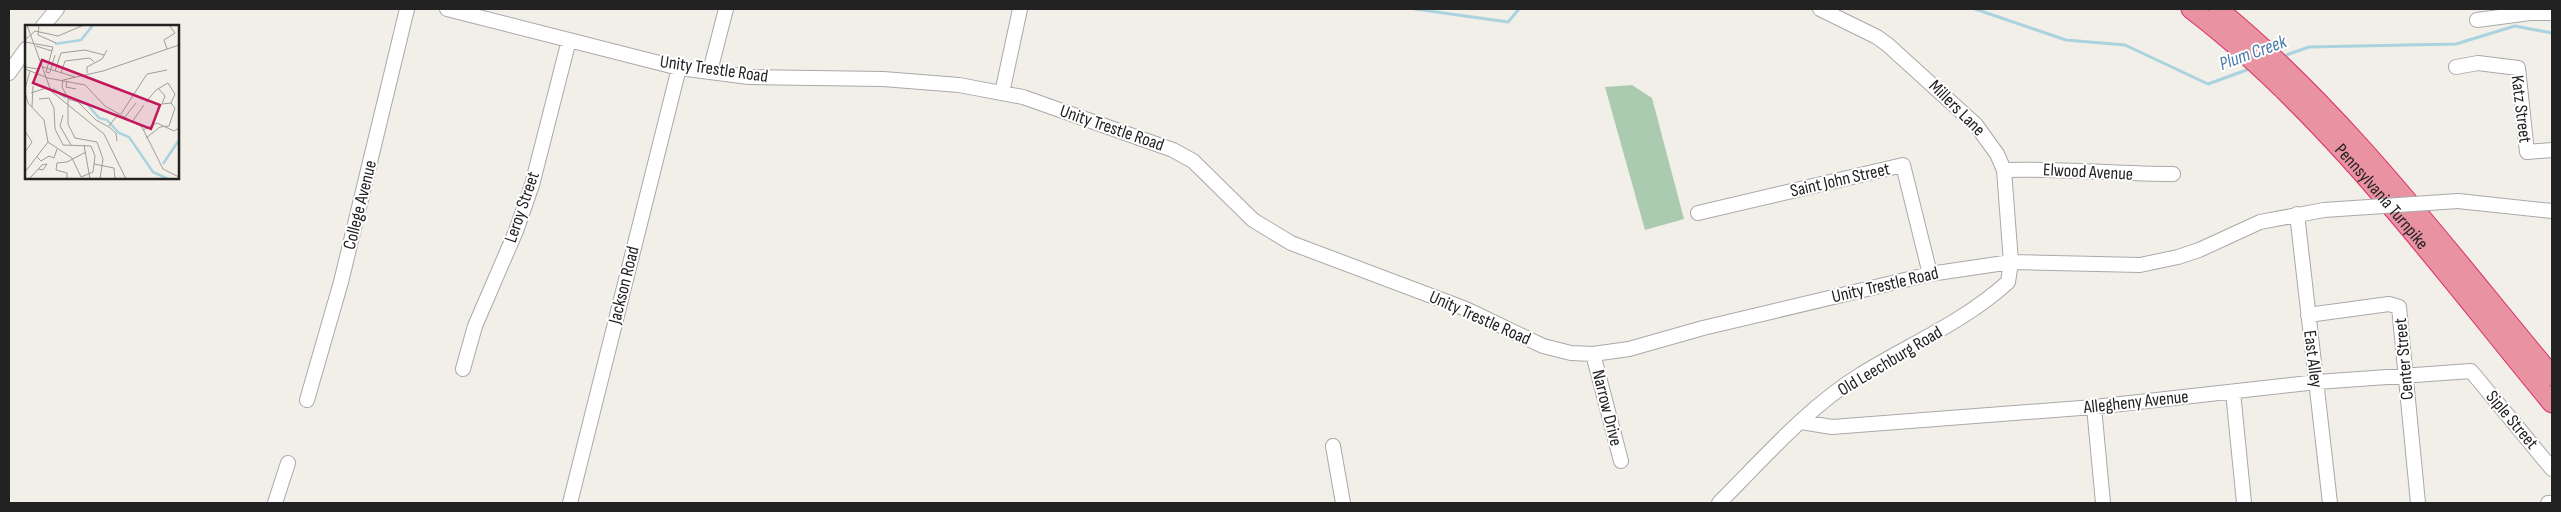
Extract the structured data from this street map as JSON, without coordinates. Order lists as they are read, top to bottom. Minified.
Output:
{"streets":{"highway":["Pennsylvania Turnpike"],"street":["Unity Trestle Road","Millers Lane","Katz Street","Elwood Avenue","Saint John Street","College Avenue","Leroy Street","Jackson Road","East Alley","Center Street","Old Leechburg Road","Allegheny Avenue","Narrow Drive","Siple Street"]},"crossings":[["Unity Trestle Road","Millers Lane"],["Unity Trestle Road","Saint John Street"],["Unity Trestle Road","Leroy Street"],["Unity Trestle Road","Jackson Road"],["Unity Trestle Road","East Alley"],["Unity Trestle Road","Old Leechburg Road"],["Unity Trestle Road","Narrow Drive"],["Millers Lane","Elwood Avenue"],["Millers Lane","Old Leechburg Road"],["East Alley","Center Street"],["East Alley","Allegheny Avenue"],["Center Street","Allegheny Avenue"],["Old Leechburg Road","Allegheny Avenue"],["Allegheny Avenue","Siple Street"]],"water":["Plum Creek"]}
